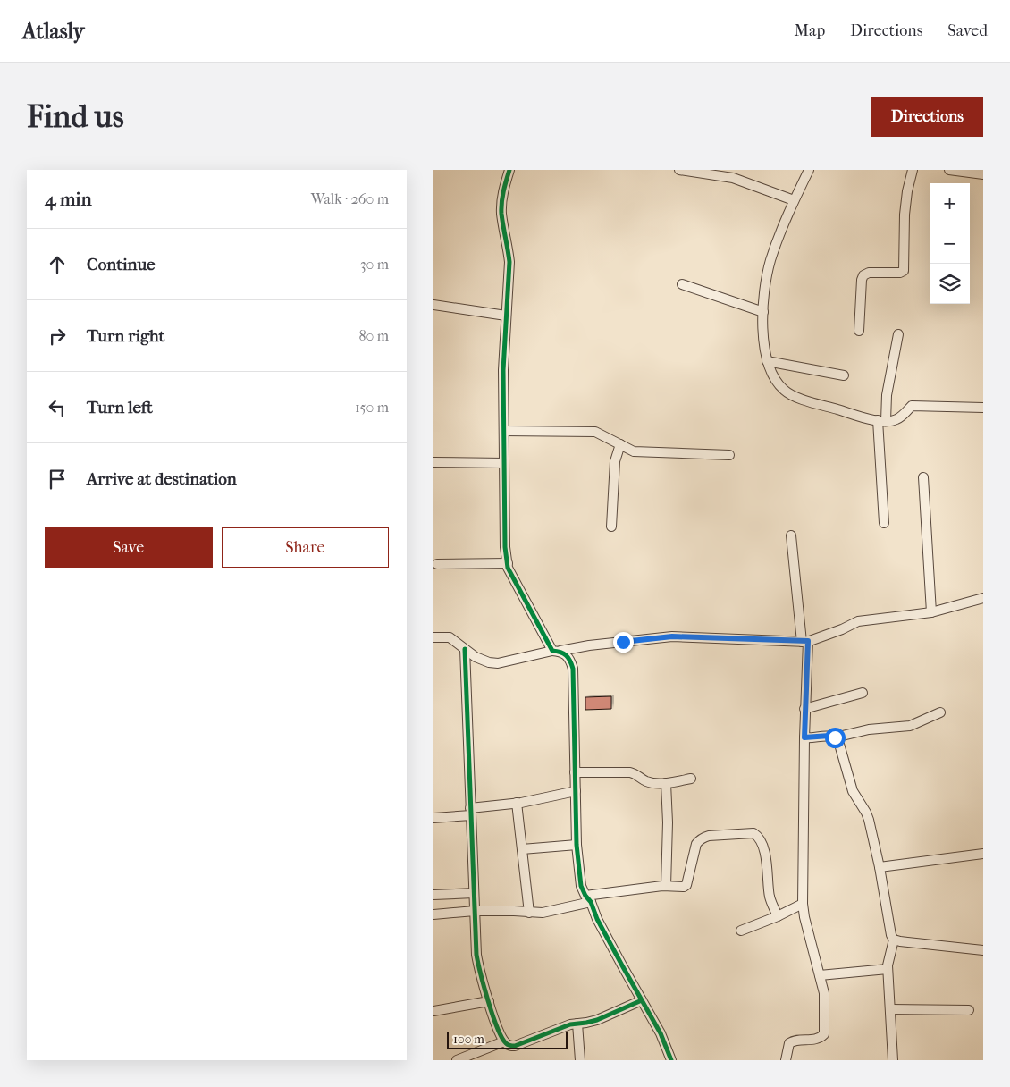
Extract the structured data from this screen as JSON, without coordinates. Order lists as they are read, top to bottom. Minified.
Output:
{"scale_bar":"100 m","page":{"header":"Atlasly","nav":["Map","Directions","Saved"],"buttons":["Directions",["Save","Share"]],"title":"Find us","heading":["4 min","Walk · 260 m"],"map_buttons":["+","−"],"list":[["Continue","30 m"],["Turn right","80 m"],["Turn left","150 m"],"Arrive at destination"],"scale":"100 m"}}
